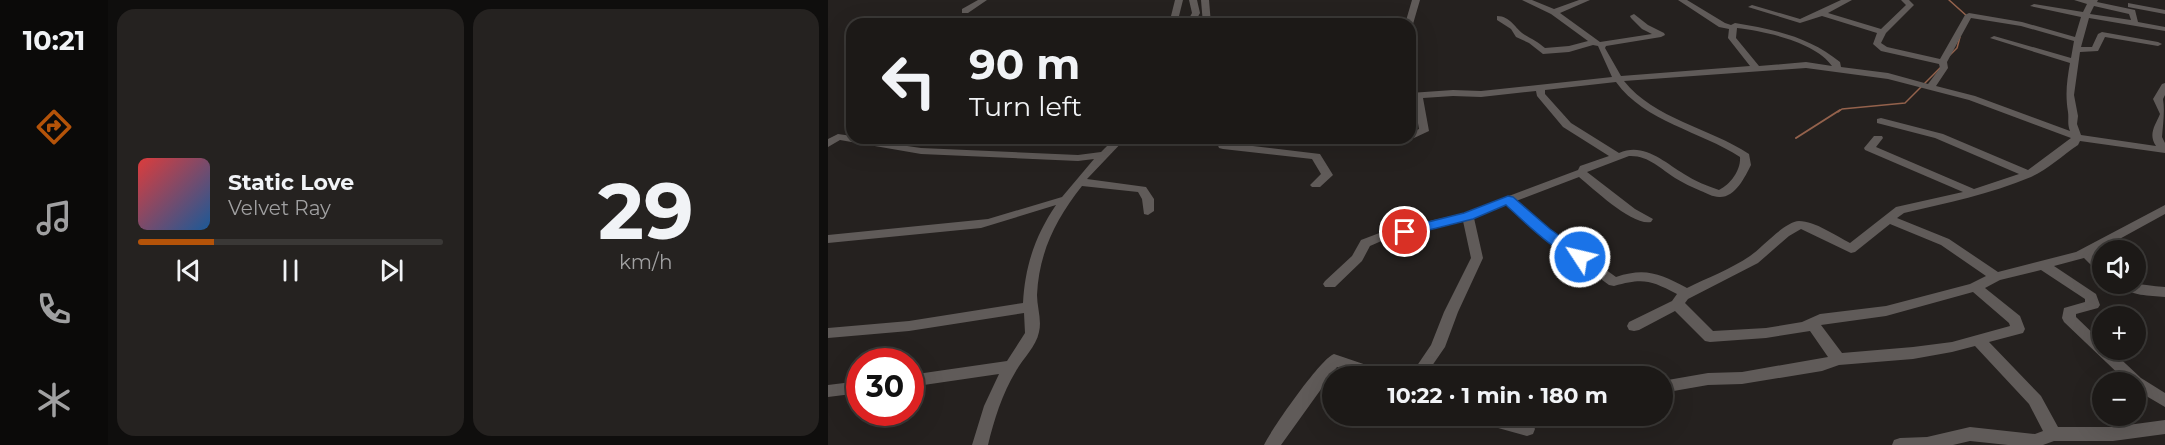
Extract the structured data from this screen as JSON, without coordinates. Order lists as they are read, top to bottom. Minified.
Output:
{"page":{"tabs":"10:21","tile":["29","km/h"],"turn":["90 m","Turn left"],"song":["Static Love","Velvet Ray"],"map_buttons":["+","−"],"limit":"30","trip":"10:22 · 1 min · 180 m"}}
